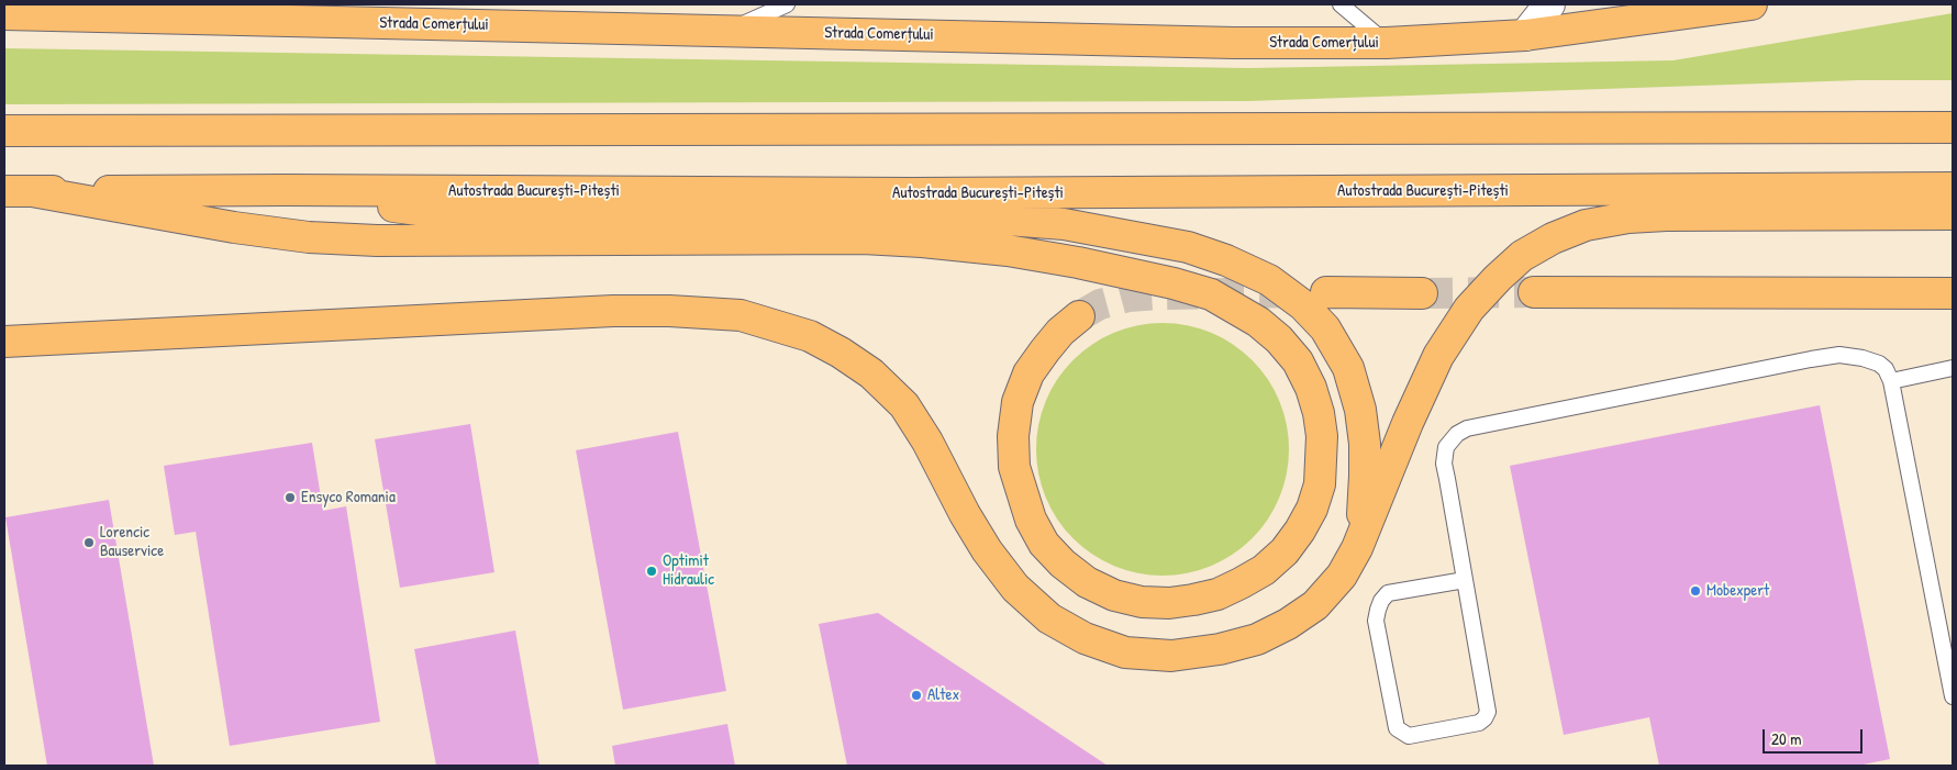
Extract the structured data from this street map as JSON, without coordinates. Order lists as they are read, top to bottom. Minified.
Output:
{"streets":{"main road":["Strada Comerțului","Autostrada București-Pitești"]},"places":["Ensyco Romania","Lorencic Bauservice","Optimit Hidraulic","Mobexpert","Altex"],"scale_bar":"20 m"}
